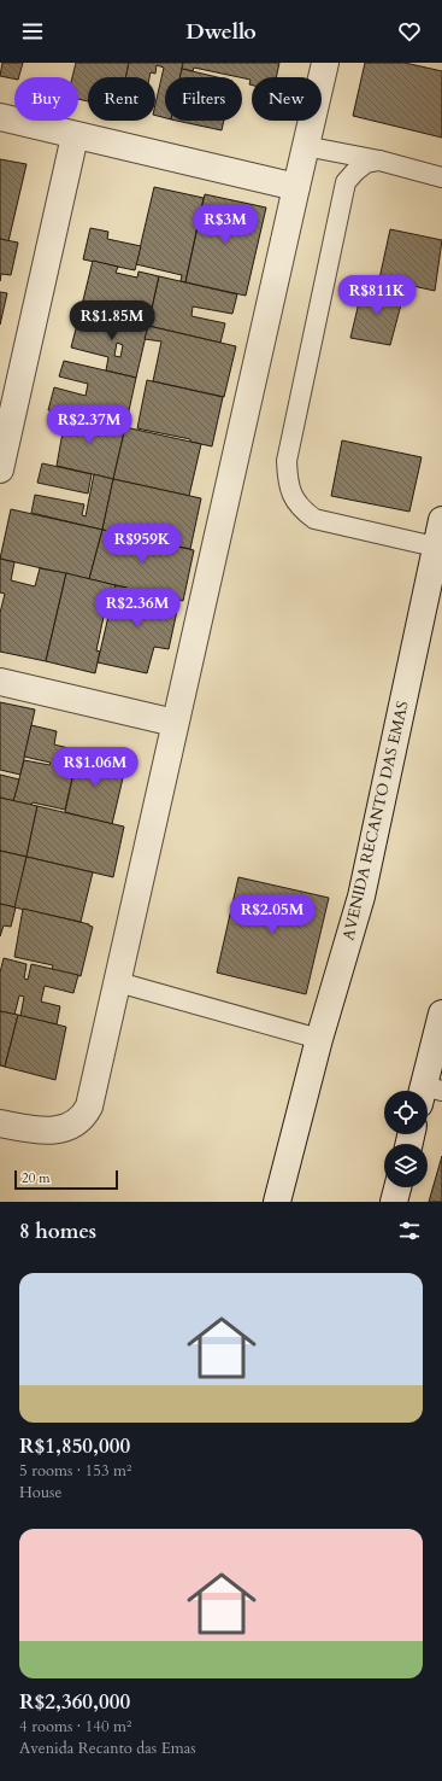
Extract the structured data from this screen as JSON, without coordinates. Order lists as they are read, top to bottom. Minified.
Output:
{"streets":{"street":["AVENIDA RECANTO DAS EMAS"]},"scale_bar":"20 m","page":{"header":"Dwello","chip":["Buy","Rent","Filters","New"],"price":["R$3M","R$811K","R$1.85M","R$2.37M","R$959K","R$2.36M","R$1.06M","R$2.05M"],"scale":"20 m","heading":"8 homes","list":[{"name":"R$1,850,000","note":"5 rooms · 153 m² · House"},{"name":"R$2,360,000","note":"4 rooms · 140 m² · Avenida Recanto das Emas"}]}}
